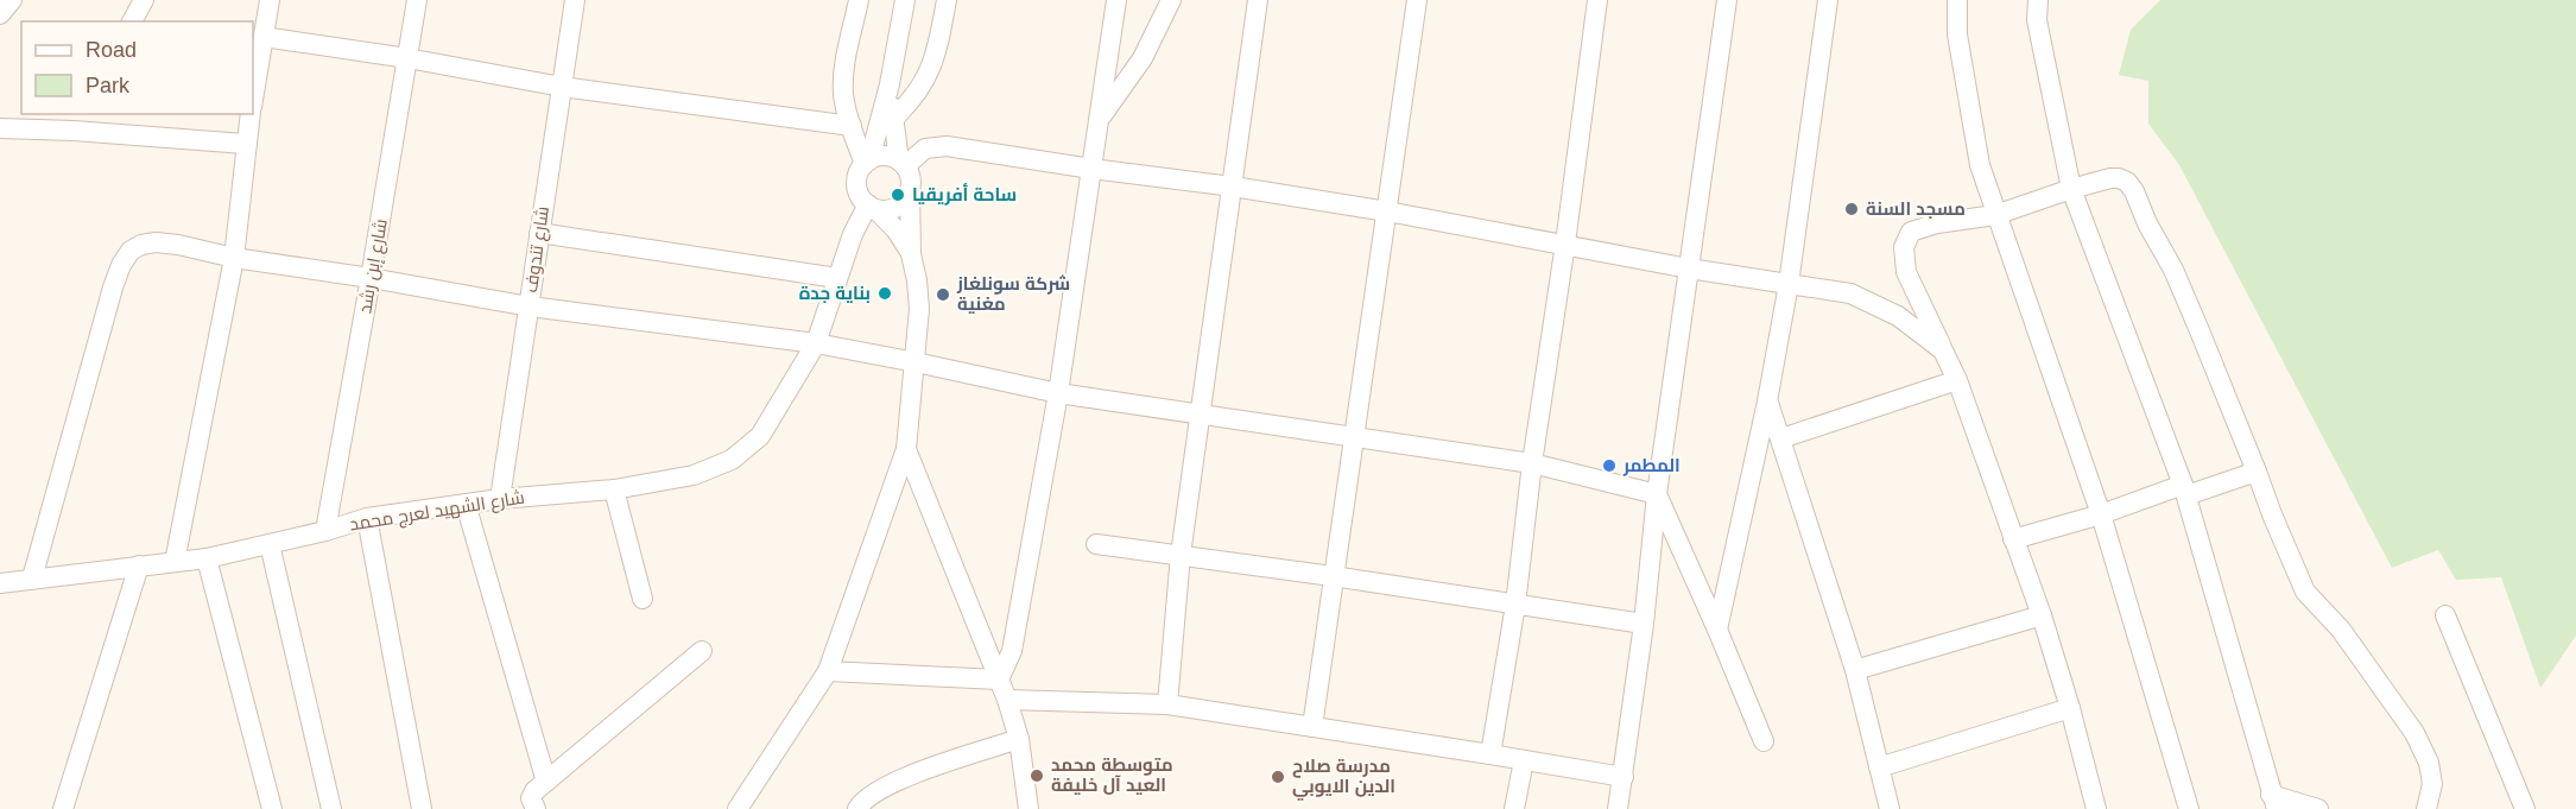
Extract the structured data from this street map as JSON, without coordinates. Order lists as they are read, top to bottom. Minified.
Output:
{"streets":{"street":["شارع تندوف","شارع إبن رشد","شارع الشهيد لعرج محمد"]},"crossings":[["شارع تندوف","شارع الشهيد لعرج محمد"],["شارع إبن رشد","شارع الشهيد لعرج محمد"]],"places":["ساحة أفريقيا","مسجد السنة","بناية جدة","شركة سونلغاز مغنية","المطمر","متوسطة محمد العيد آل خليفة","مدرسة صلاح الدين الايوبي"],"legend":["Road","Park"]}
